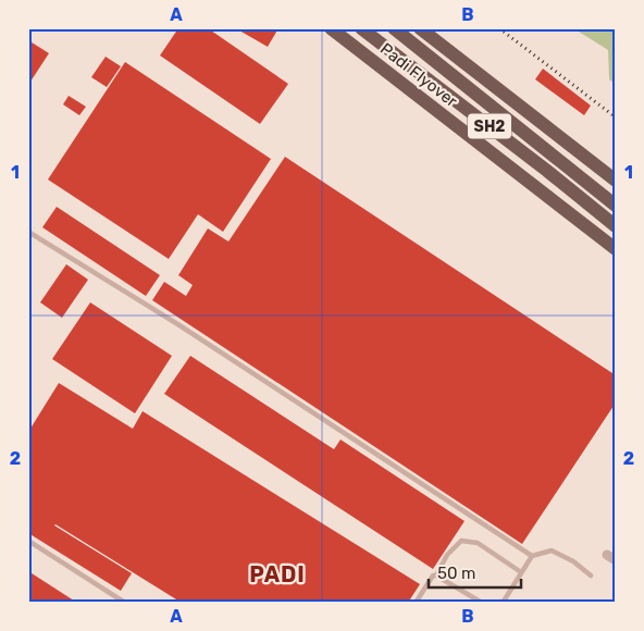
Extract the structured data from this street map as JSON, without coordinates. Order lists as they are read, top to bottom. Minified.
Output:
{"streets":{"main road":["Padi Flyover","SH2"]},"districts":["PADI"],"scale_bar":"50 m","grid":{"columns":["A","B"],"rows":["1","2"]}}
